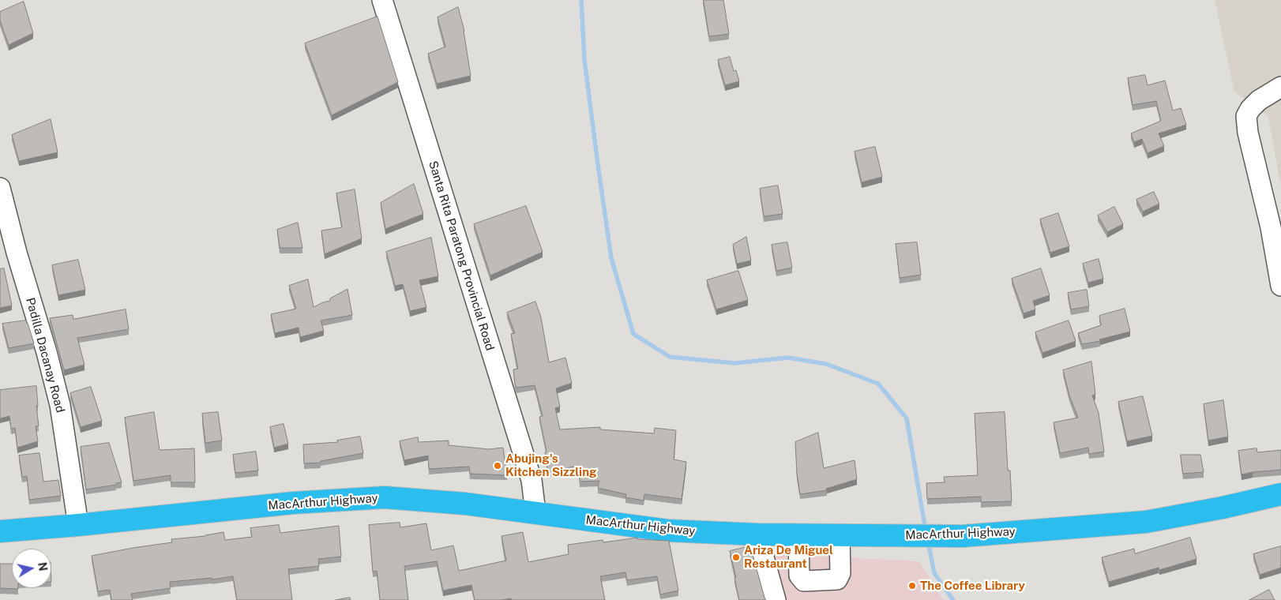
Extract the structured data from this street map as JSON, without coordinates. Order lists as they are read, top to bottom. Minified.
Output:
{"streets":{"highway":["MacArthur Highway"],"street":["Santa Rita Paratong Provincial Road","Padilla Dacanay Road"]},"crossings":[["Santa Rita Paratong Provincial Road","MacArthur Highway"],["Padilla Dacanay Road","MacArthur Highway"]],"places":["Abujing's Kitchen Sizzling","Ariza De Miguel Restaurant","The Coffee Library"],"north":"right"}
